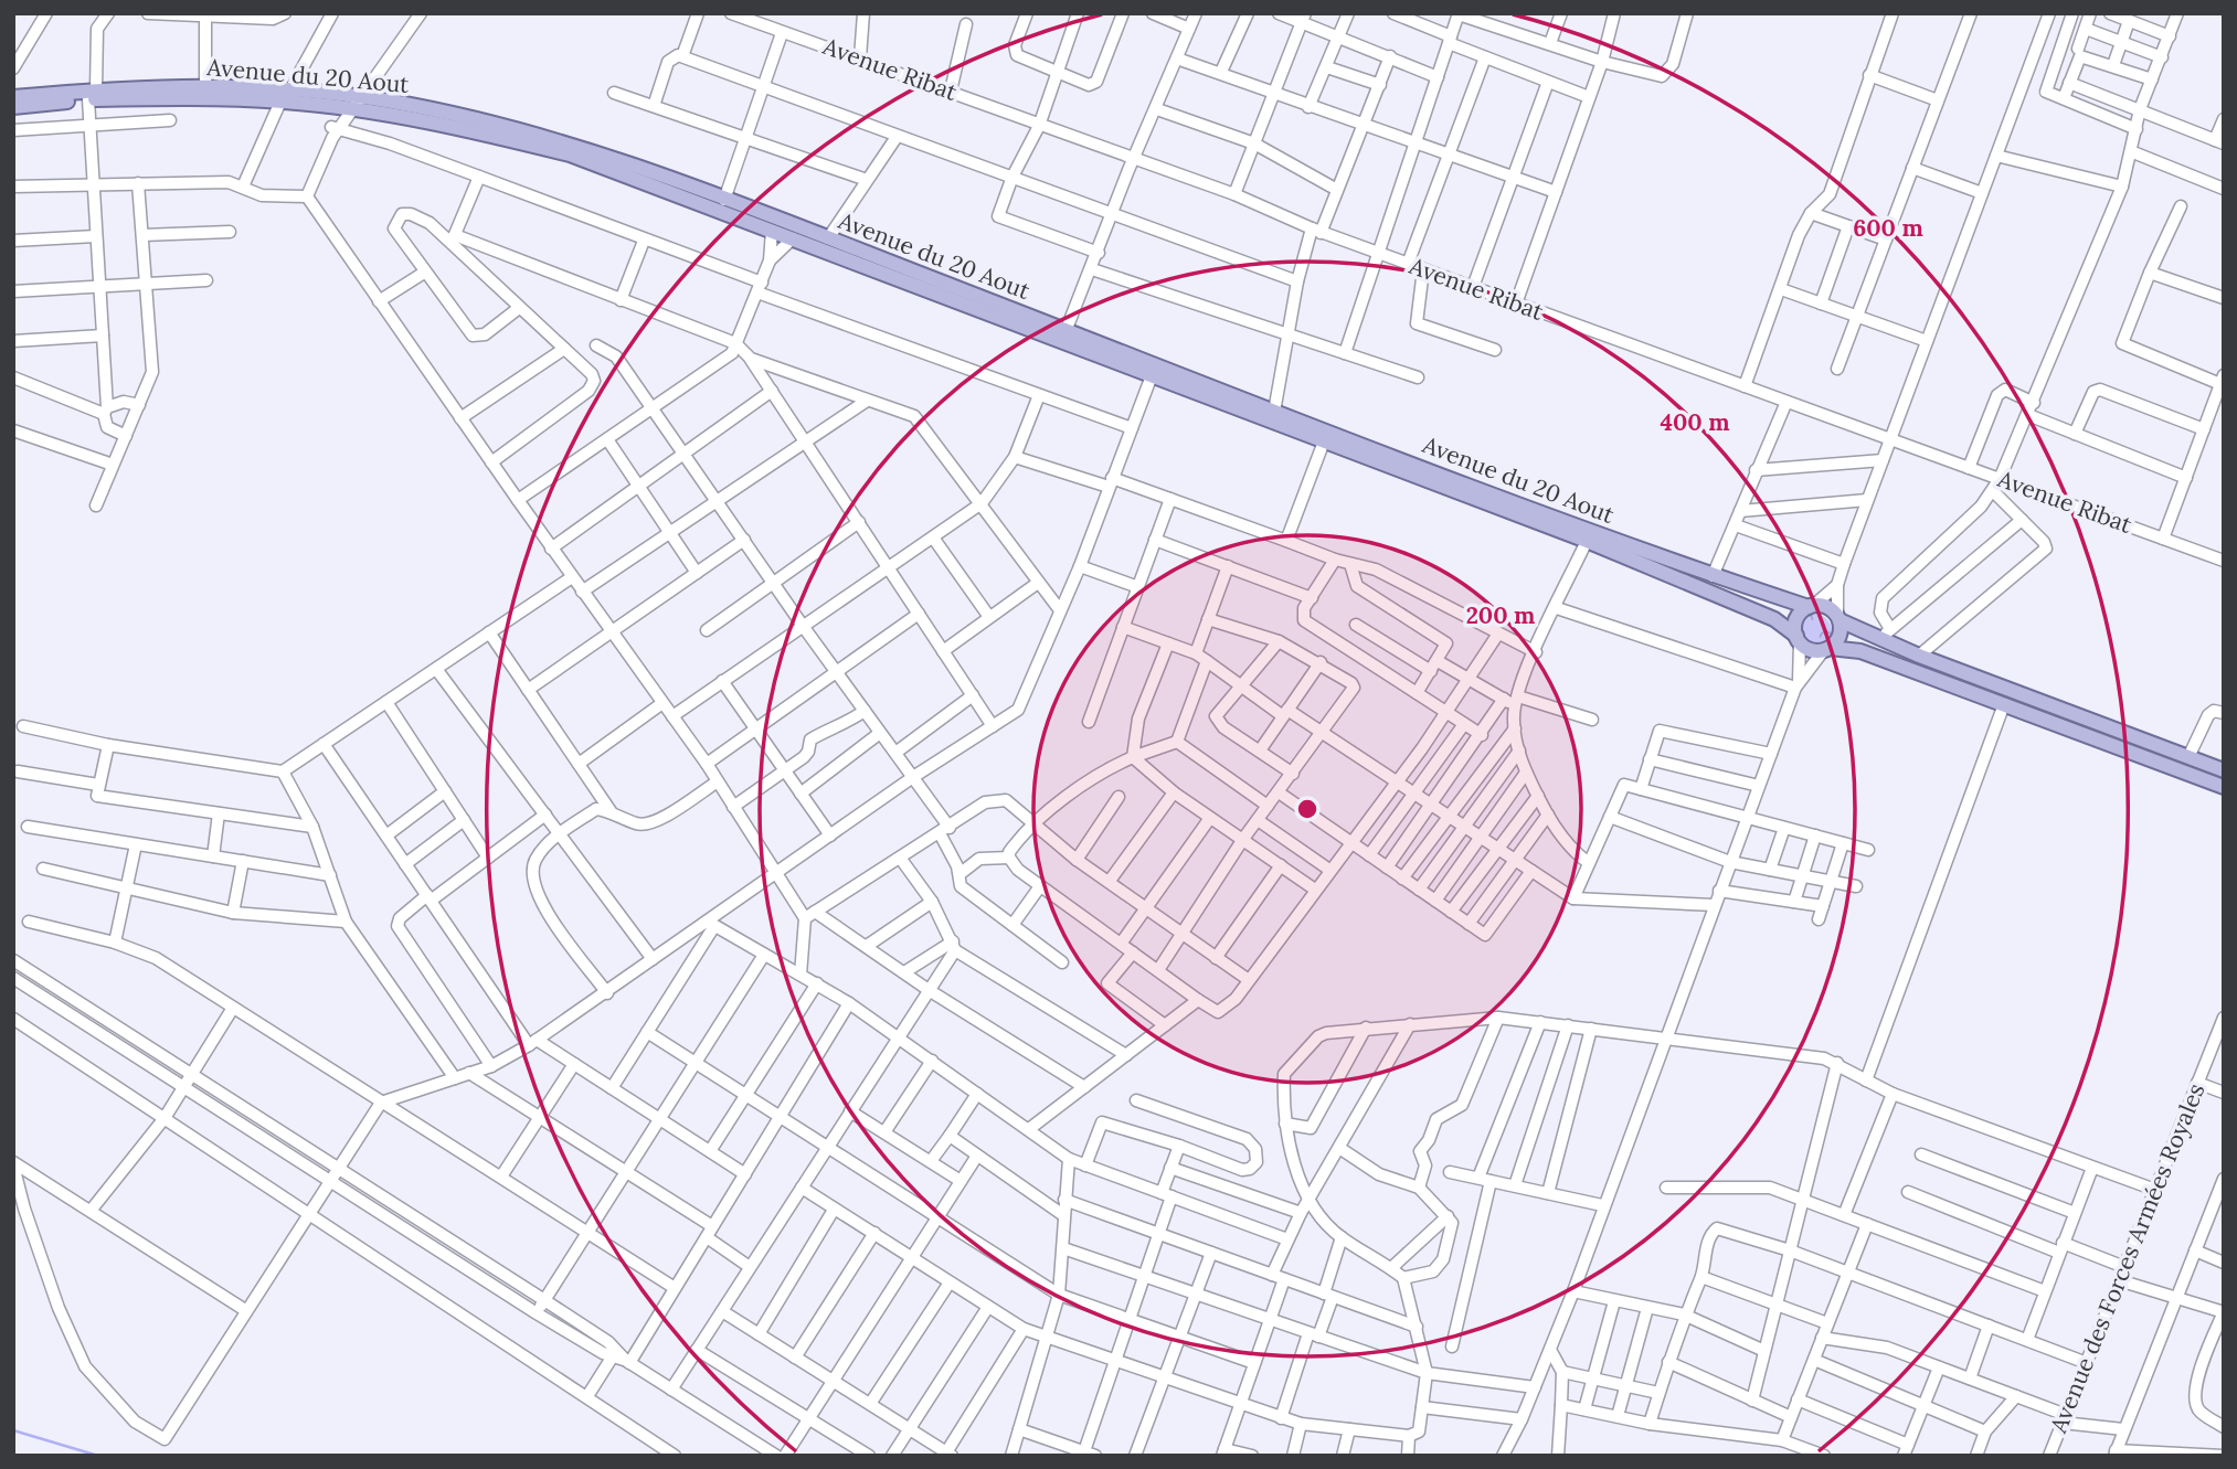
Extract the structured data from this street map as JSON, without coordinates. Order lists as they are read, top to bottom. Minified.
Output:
{"streets":{"main road":["Avenue du 20 Aout"],"street":["Avenue Ribat","Avenue des Forces Armées Royales"]},"rings":["600 m","400 m","200 m"]}
